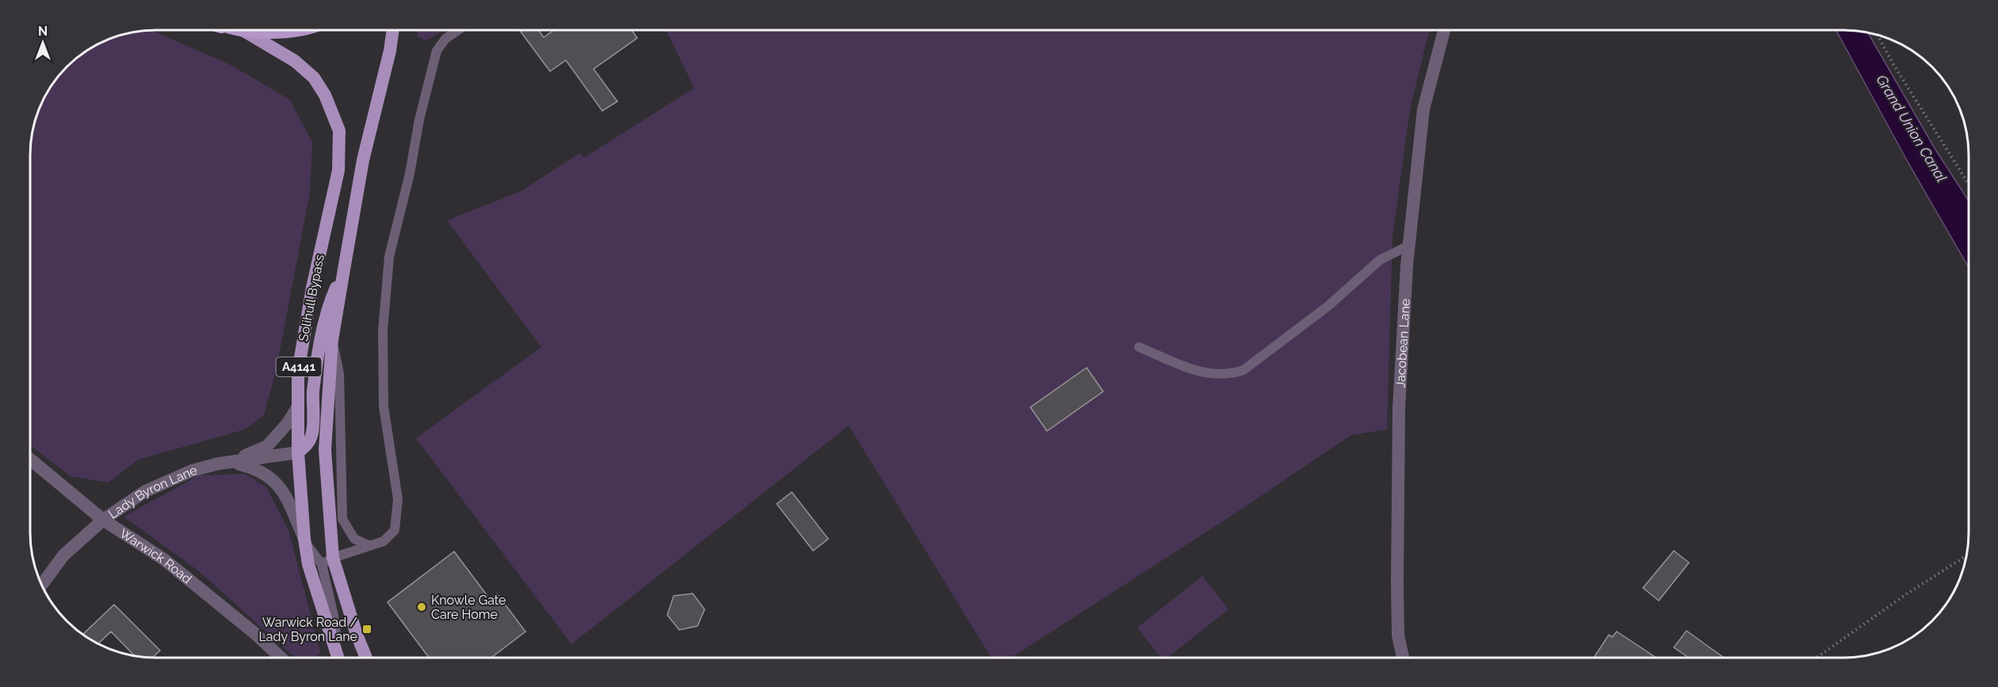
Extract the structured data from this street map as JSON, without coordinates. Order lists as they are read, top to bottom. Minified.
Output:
{"streets":{"main road":["Solihull Bypass","A4141"],"street":["Jacobean Lane","Lady Byron Lane","Warwick Road"]},"crossings":[["Solihull Bypass","A4141"],["Solihull Bypass","Lady Byron Lane"],["Lady Byron Lane","Warwick Road"]],"water":["Grand Union Canal"],"places":{"other":["Knowle Gate Care Home"],"transit":["Warwick Road / Lady Byron Lane"]},"north":"top"}
